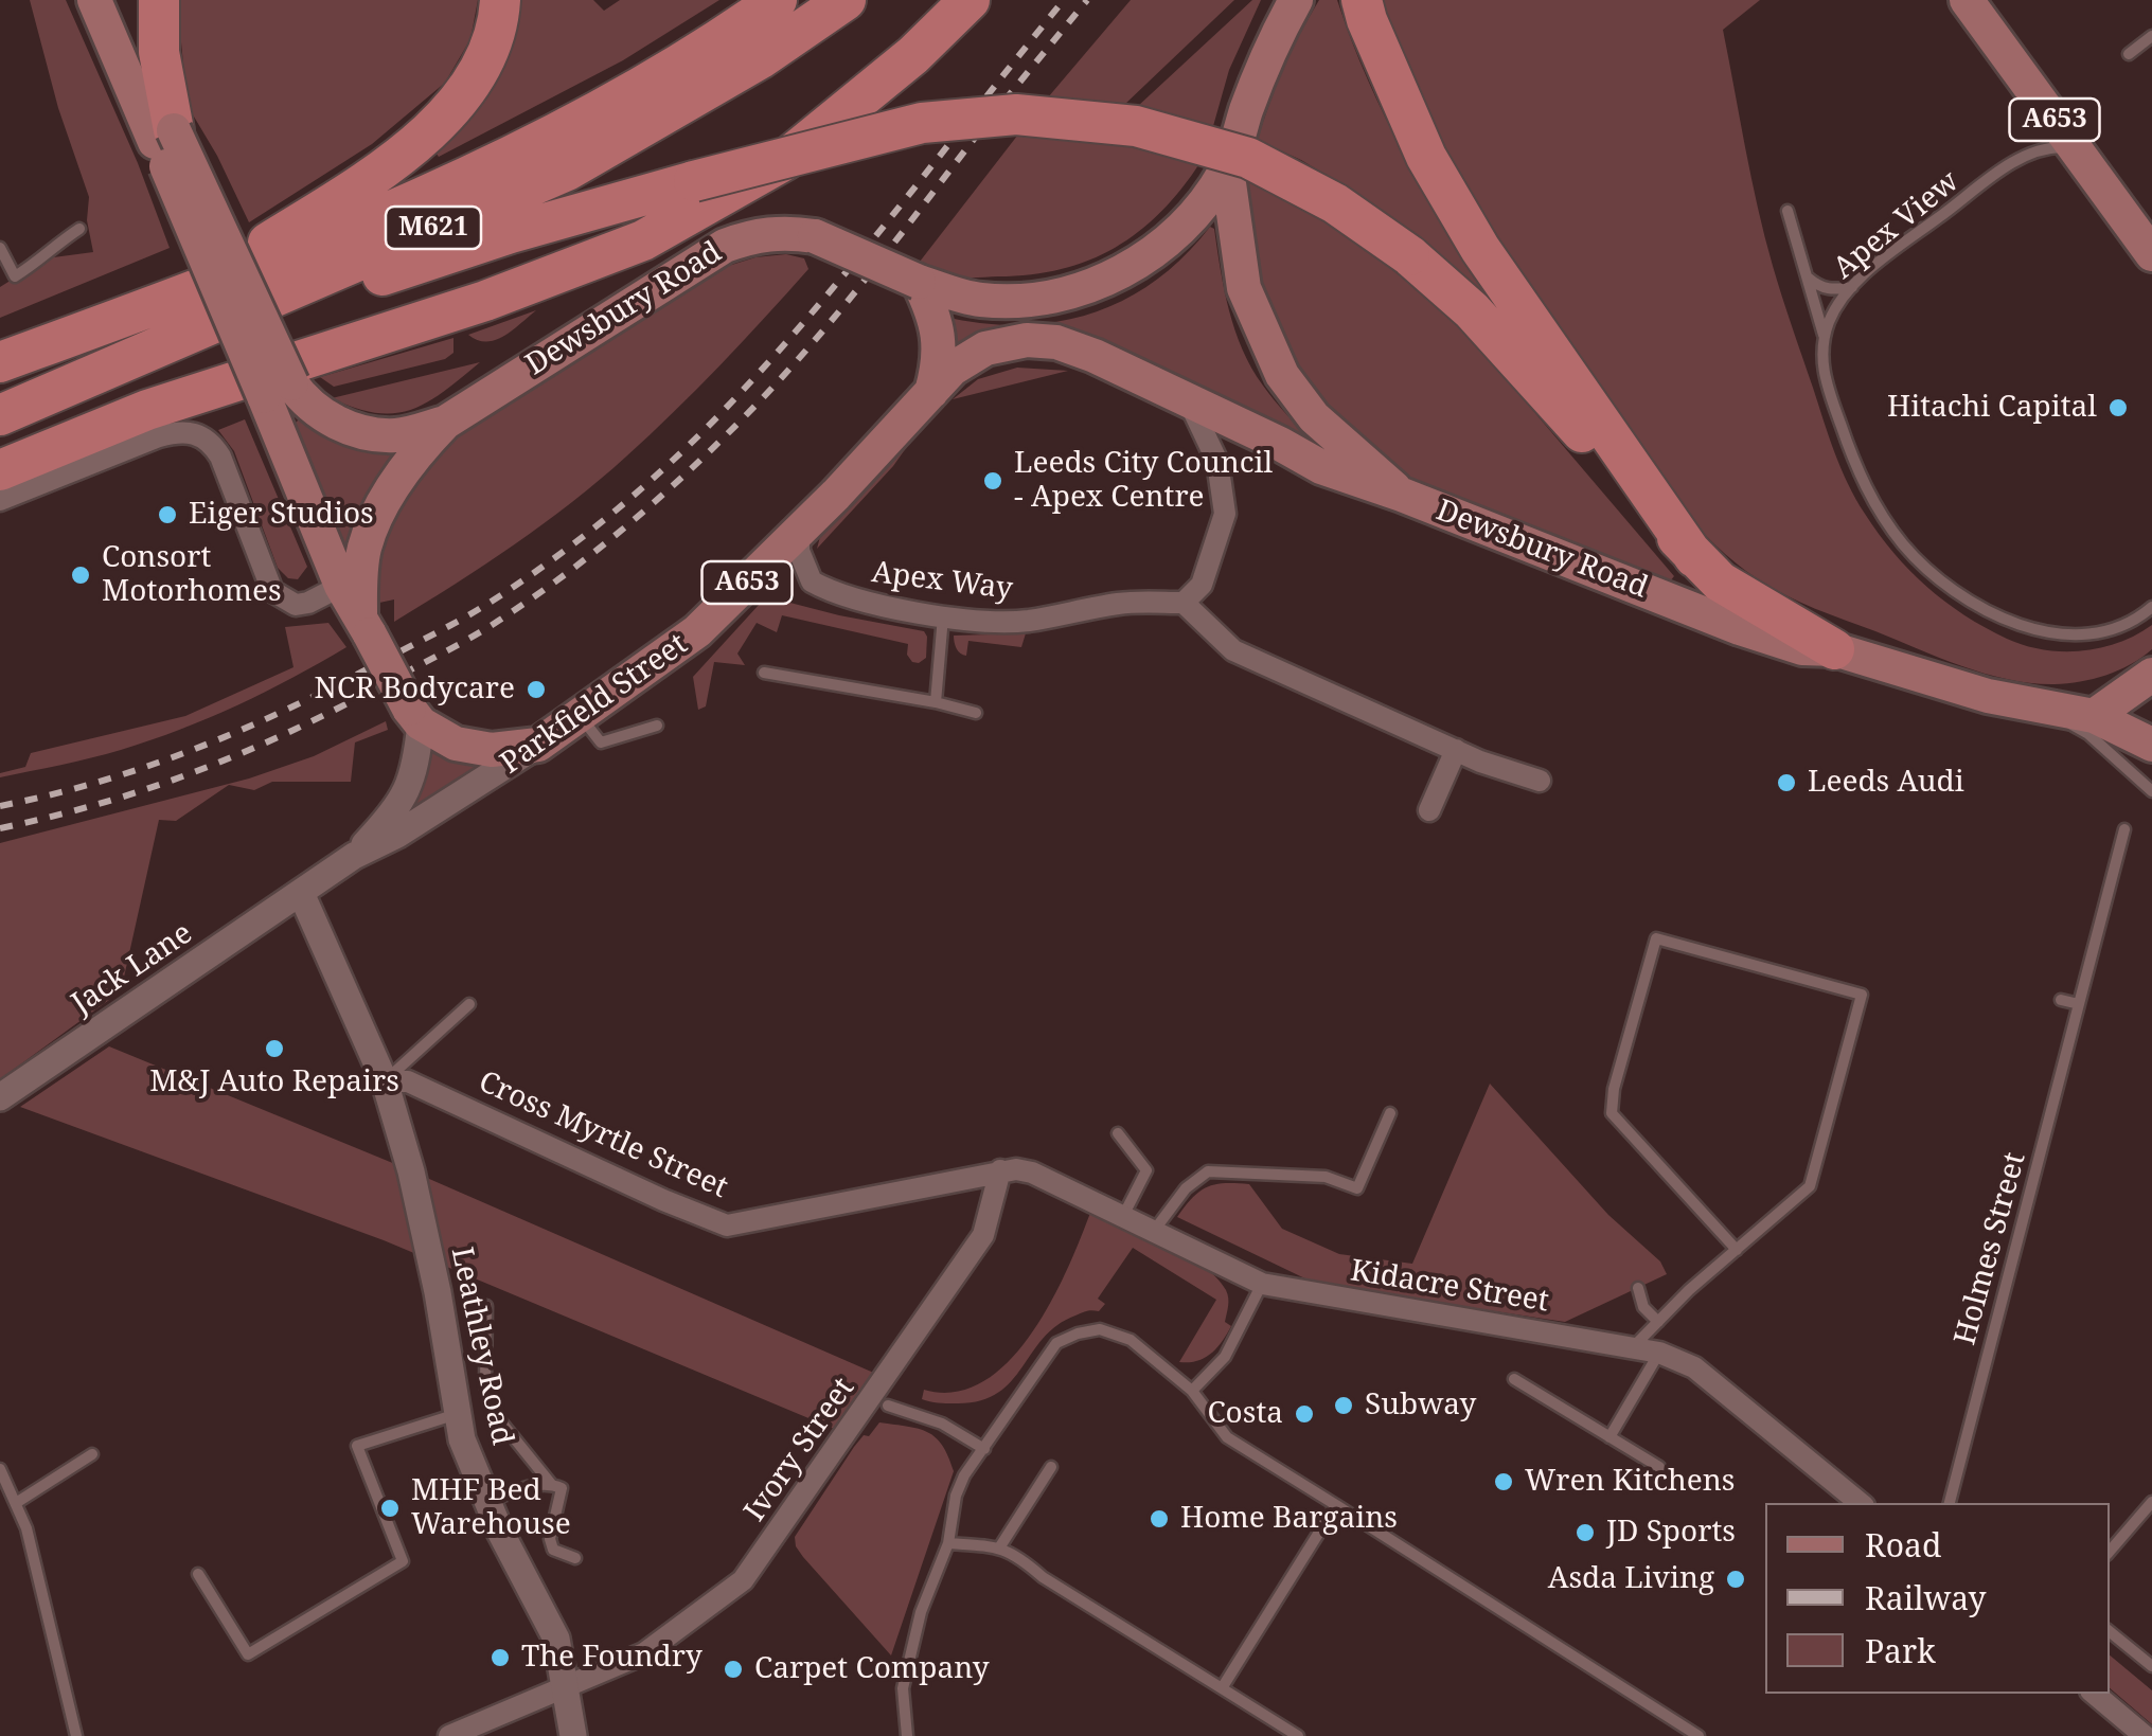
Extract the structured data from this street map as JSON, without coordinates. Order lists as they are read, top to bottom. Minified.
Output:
{"streets":{"highway":["M621"],"main road":["A653","Dewsbury Road","Parkfield Street"],"street":["Apex Way","Jack Lane","Cross Myrtle Street","Kidacre Street","Leathley Road","Ivory Street"],"lane":["Apex View","Holmes Street"]},"crossings":[["A653","Apex View"],["A653","Dewsbury Road"],["A653","Parkfield Street"],["Dewsbury Road","Parkfield Street"],["Apex Way","Parkfield Street"],["Parkfield Street","Jack Lane"],["Cross Myrtle Street","Kidacre Street"],["Cross Myrtle Street","Leathley Road"],["Cross Myrtle Street","Ivory Street"],["Kidacre Street","Ivory Street"],["Leathley Road","Ivory Street"]],"places":["Hitachi Capital","Leeds City Council - Apex Centre","Eiger Studios","Consort Motorhomes","NCR Bodycare","Leeds Audi","M&J Auto Repairs","Subway","Costa","Wren Kitchens","MHF Bed Warehouse","Home Bargains","JD Sports","Asda Living","The Foundry","Carpet Company"],"legend":["Road","Railway","Park"]}
